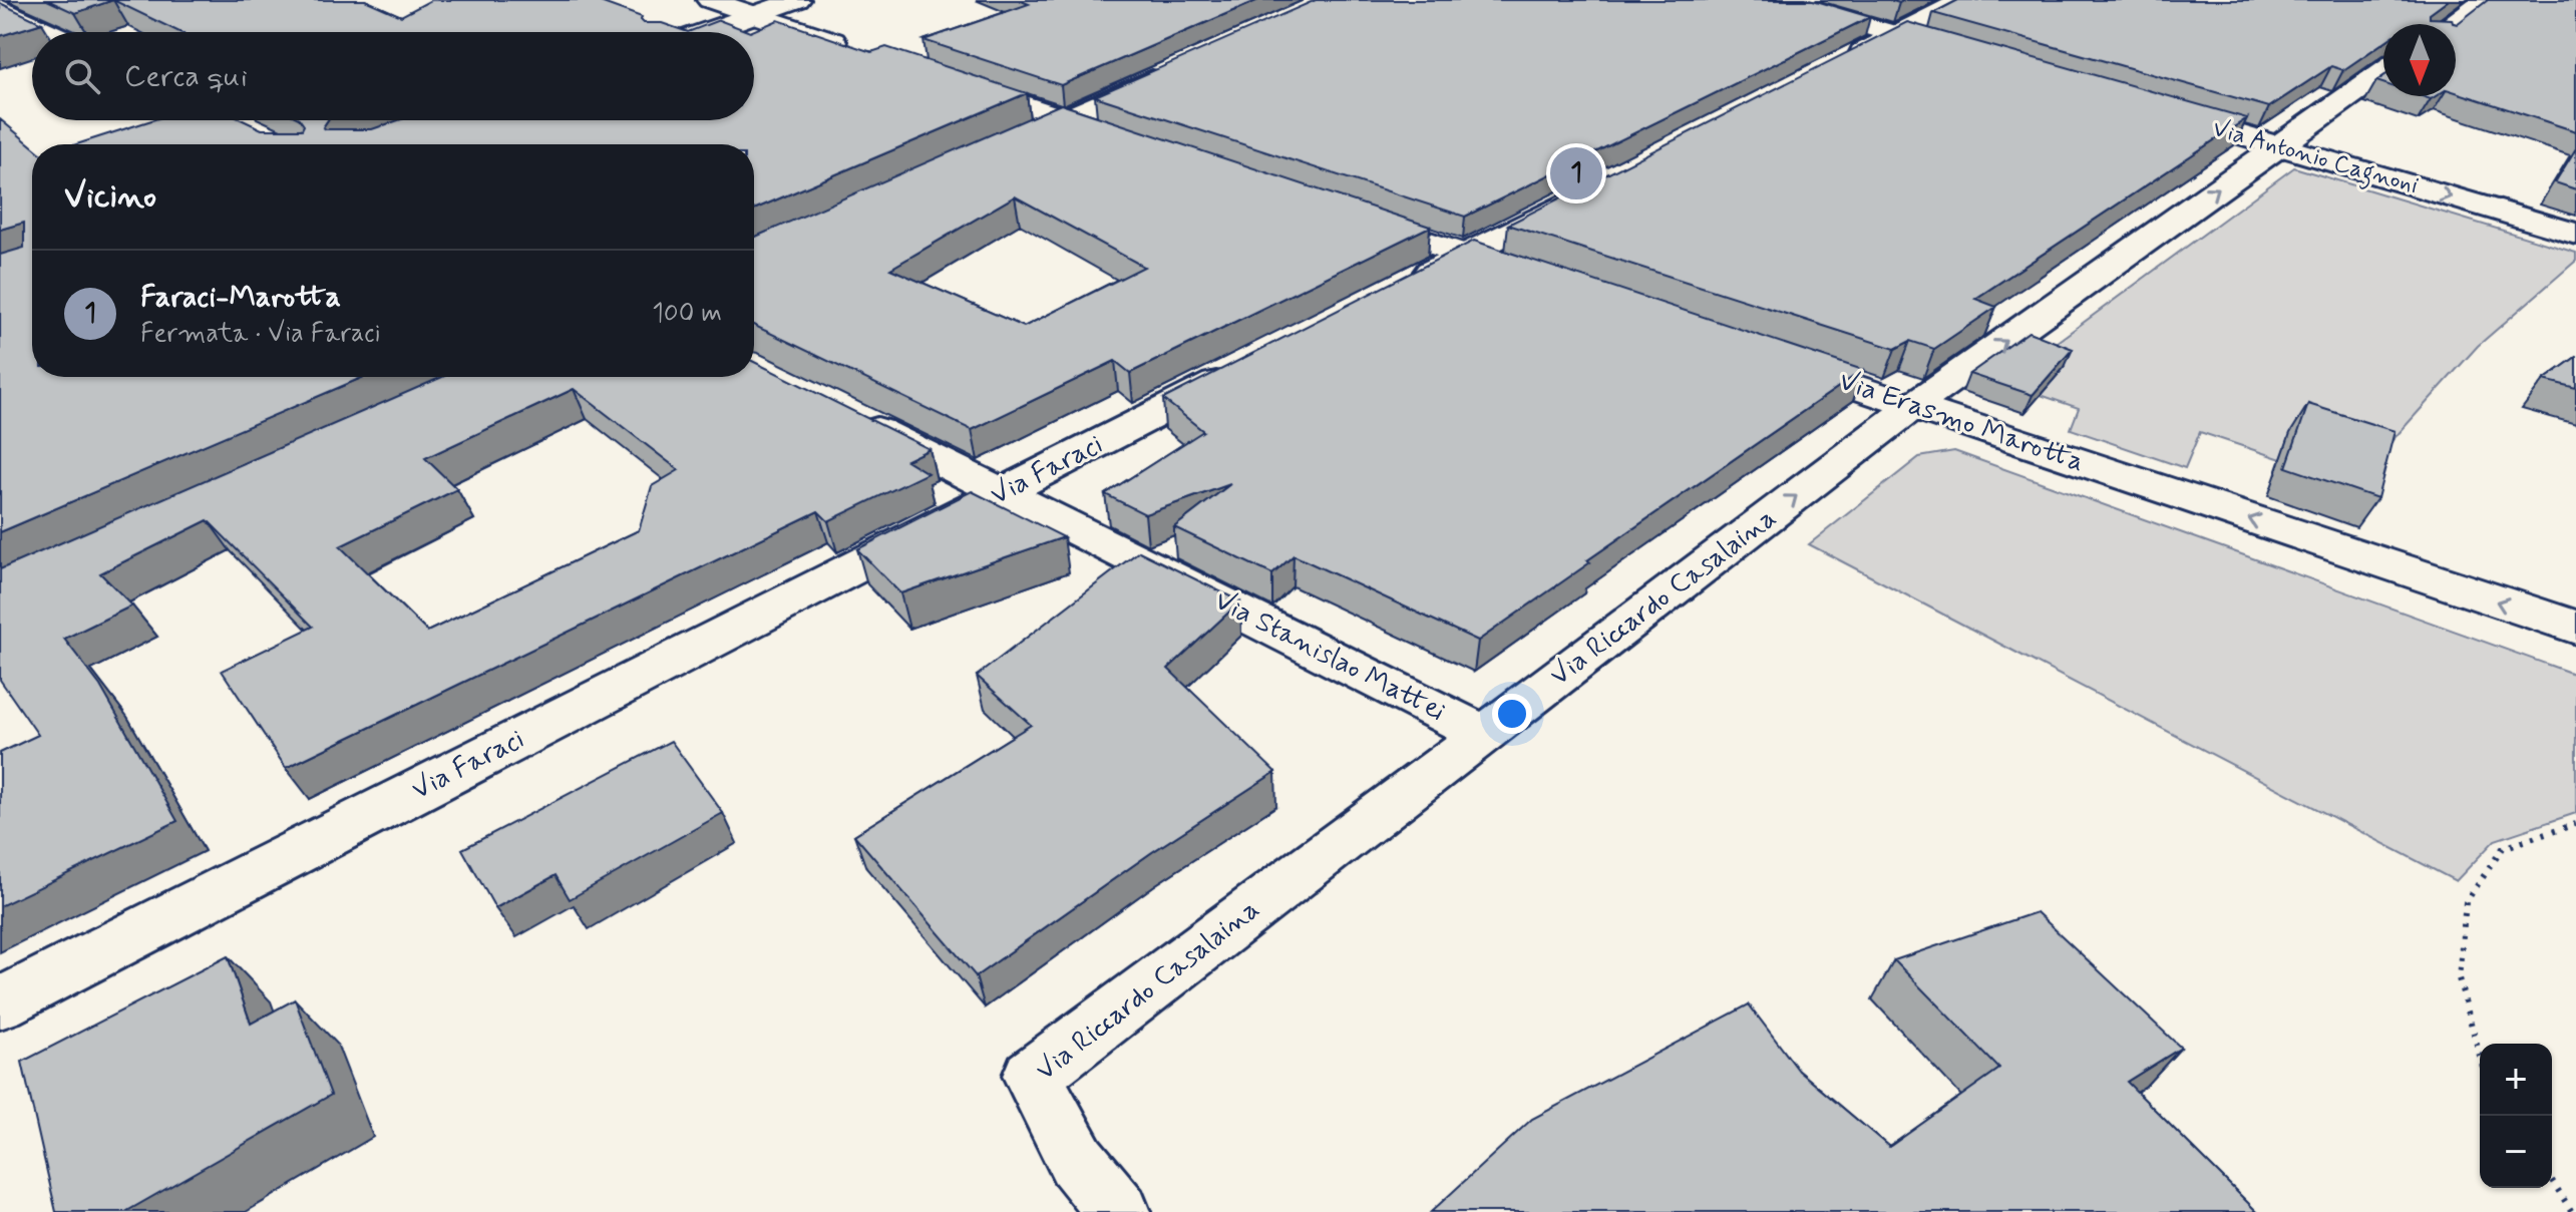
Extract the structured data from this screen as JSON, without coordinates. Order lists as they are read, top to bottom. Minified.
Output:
{"streets":{"street":["Via Antonio Cagnoni","Via Erasmo Marotta","Via Faraci","Via Riccardo Casalaina","Via Stanislao Mattei"]},"crossings":[["Via Antonio Cagnoni","Via Riccardo Casalaina"],["Via Erasmo Marotta","Via Riccardo Casalaina"],["Via Faraci","Via Stanislao Mattei"],["Via Riccardo Casalaina","Via Stanislao Mattei"]],"one_way":["Via Antonio Cagnoni","Via Erasmo Marotta"],"north":"bottom","page":{"search":"Cerca qui","pins":"1","heading":"Vicino","list":[{"mark":"1","name":"Faraci-Marotta","note":"Fermata · Via Faraci","value":"100 m"}],"map_buttons":["+","−"]}}
